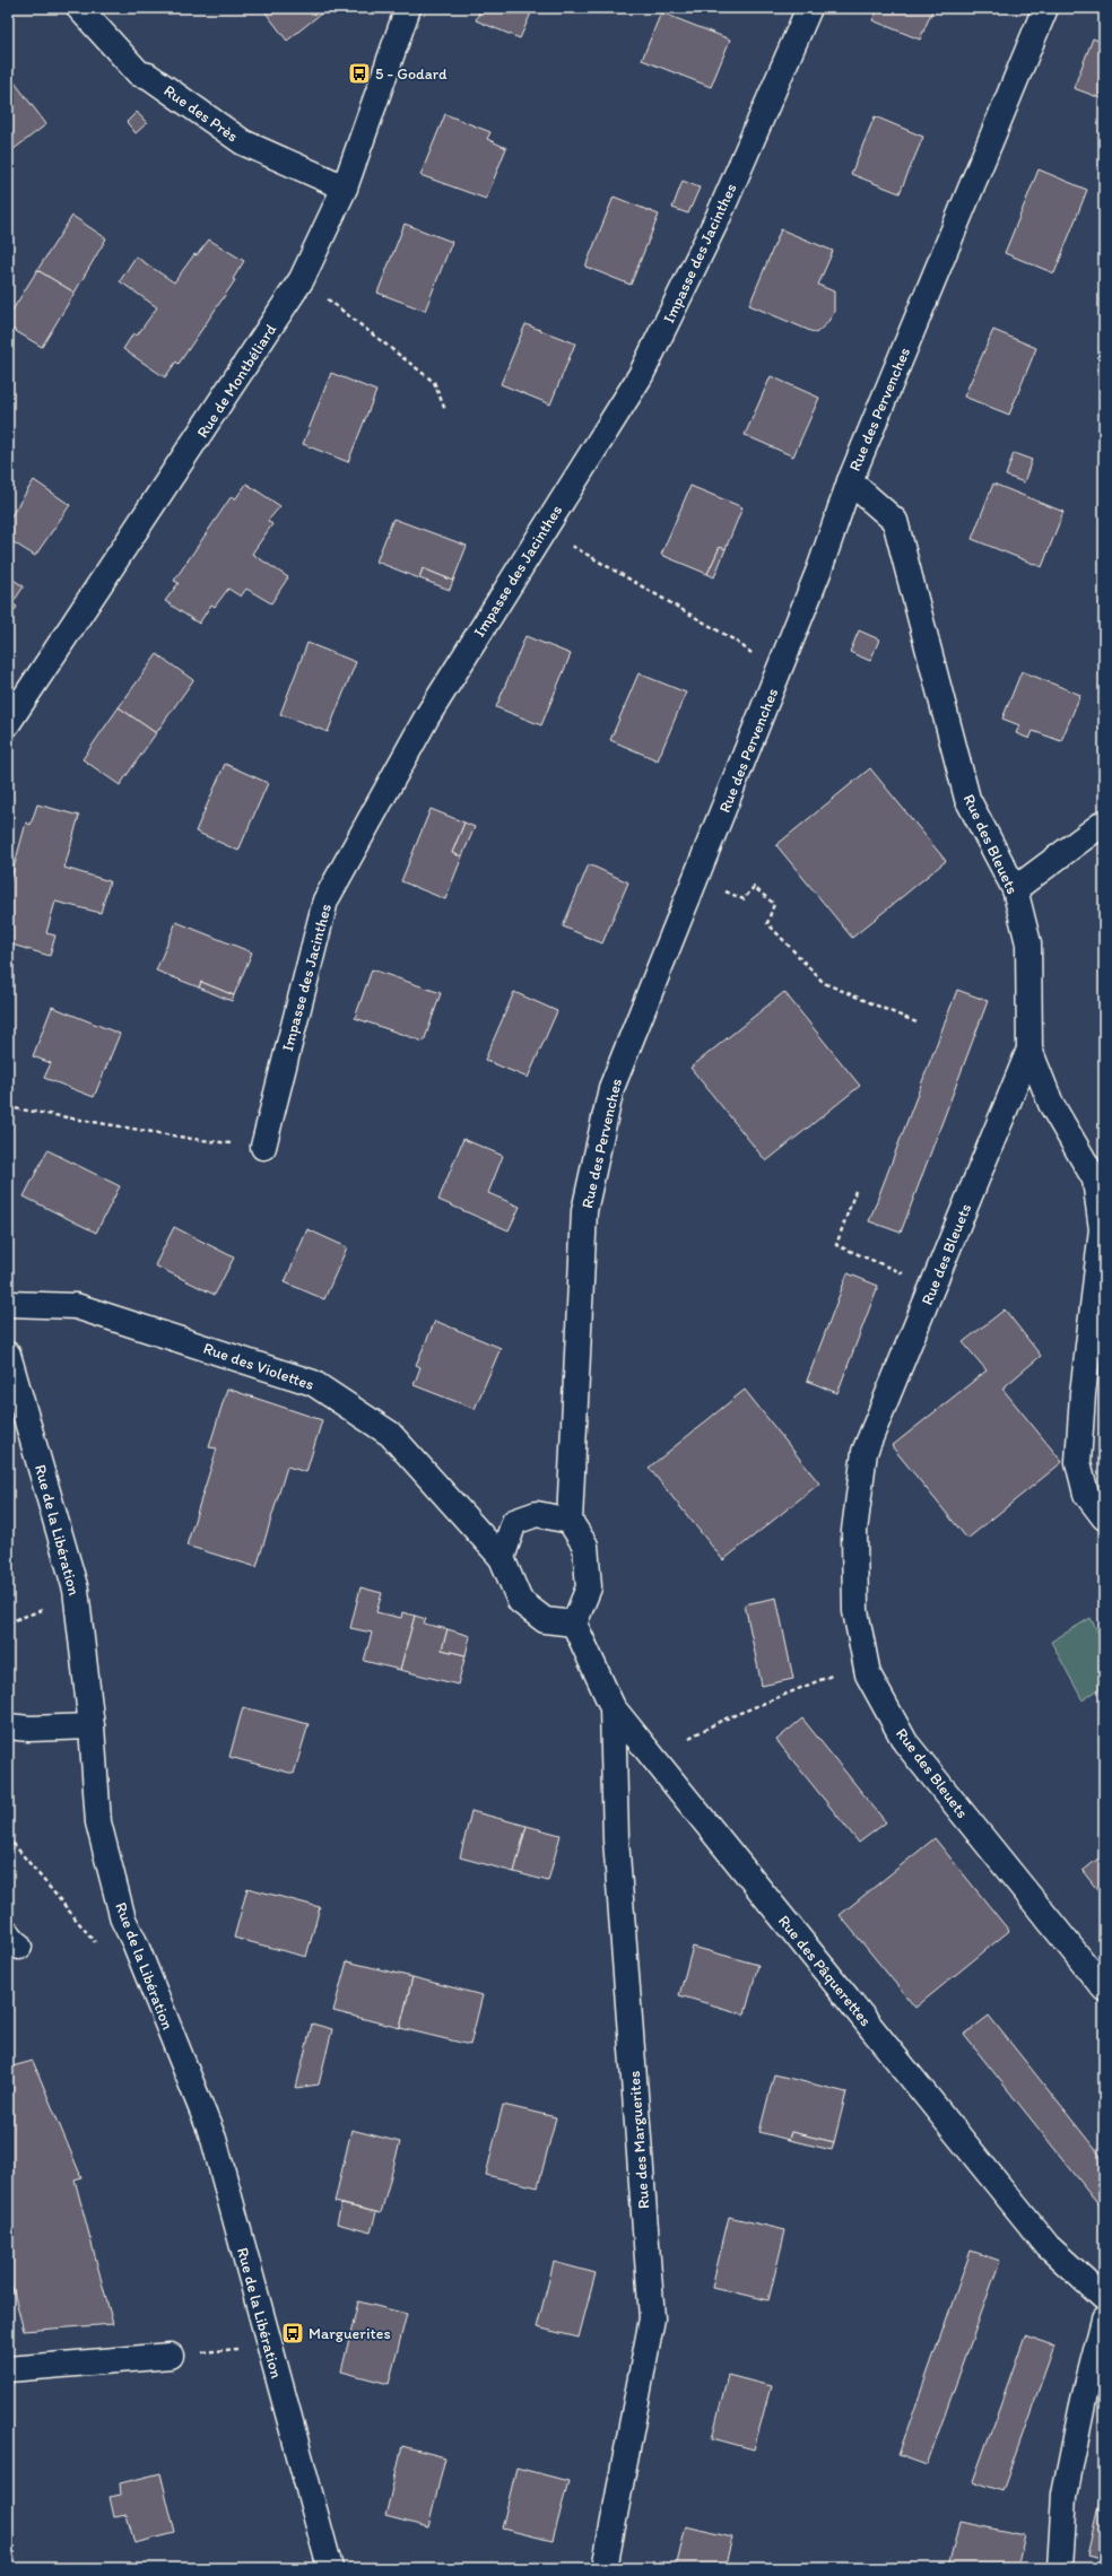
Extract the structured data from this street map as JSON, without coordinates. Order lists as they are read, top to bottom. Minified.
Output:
{"streets":{"street":["Rue des Près","Impasse des Jacinthes","Rue de Montbéliard","Rue des Pervenches","Rue des Bleuets","Rue des Violettes","Rue de la Libération","Rue des Pâquerettes","Rue des Marguerites"]},"crossings":[["Rue des Près","Rue de Montbéliard"],["Rue des Pervenches","Rue des Bleuets"],["Rue des Pervenches","Rue des Violettes"],["Rue des Pervenches","Rue des Pâquerettes"],["Rue des Violettes","Rue des Pâquerettes"],["Rue des Pâquerettes","Rue des Marguerites"]],"places":{"bus stop":["5 - Godard","Marguerites"]}}
